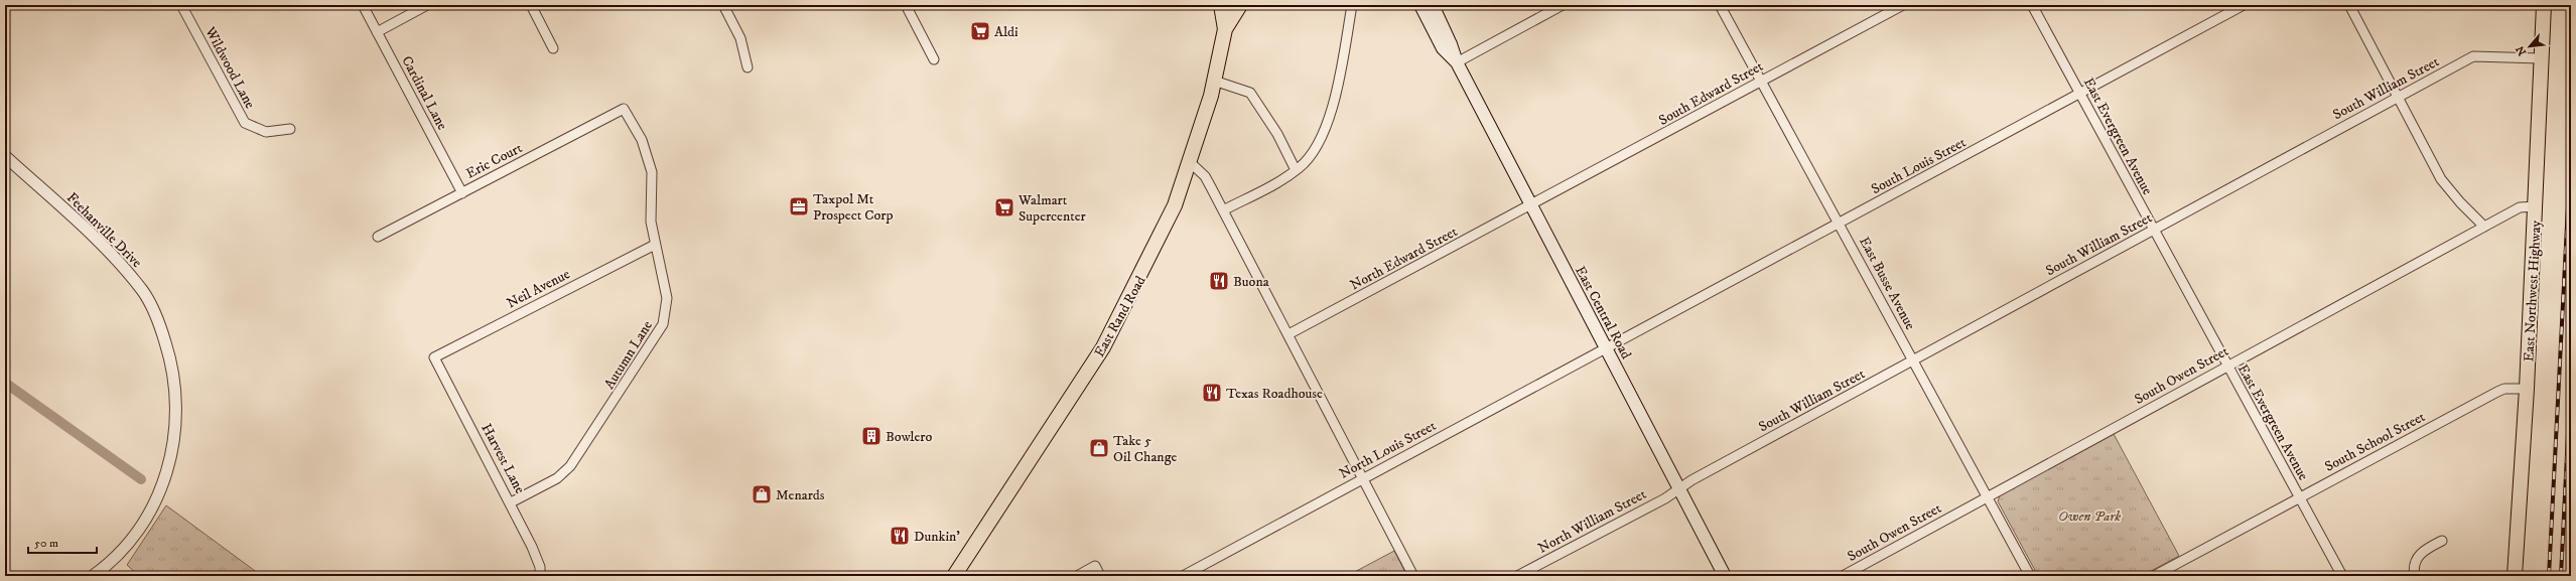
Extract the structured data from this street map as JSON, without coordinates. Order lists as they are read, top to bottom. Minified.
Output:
{"streets":{"main road":["East Northwest Highway","East Central Road","East Rand Road"],"street":["Wildwood Lane","South William Street","Cardinal Lane","South Edward Street","East Evergreen Avenue","Eric Court","South Louis Street","Feehanville Drive","North Edward Street","East Busse Avenue","Neil Avenue","Autumn Lane","South Owen Street","South School Street","North Louis Street","Harvest Lane","North William Street"]},"crossings":[["South William Street","East Evergreen Avenue"],["South William Street","East Busse Avenue"],["South William Street","East Northwest Highway"],["South William Street","East Central Road"],["South William Street","North William Street"],["Cardinal Lane","Eric Court"],["South Edward Street","North Edward Street"],["South Edward Street","East Busse Avenue"],["South Edward Street","East Central Road"],["East Evergreen Avenue","South Louis Street"],["East Evergreen Avenue","South Owen Street"],["East Evergreen Avenue","South School Street"],["Eric Court","Autumn Lane"],["South Louis Street","East Busse Avenue"],["South Louis Street","East Central Road"],["South Louis Street","North Louis Street"],["North Edward Street","East Central Road"],["East Busse Avenue","South Owen Street"],["Neil Avenue","Autumn Lane"],["Neil Avenue","Harvest Lane"],["East Northwest Highway","South Owen Street"],["East Northwest Highway","South School Street"],["East Central Road","North Louis Street"],["East Central Road","North William Street"],["Autumn Lane","Harvest Lane"]],"parks":["Owen Park"],"places":{"supermarket":["Aldi","Walmart Supercenter"],"office":["Taxpol Mt Prospect Corp"],"restaurant":["Buona","Texas Roadhouse","Dunkin'"],"building":["Bowlero"],"shop":["Take 5 Oil Change","Menards"]},"scale_bar":"50 m","north":"bottom left"}
